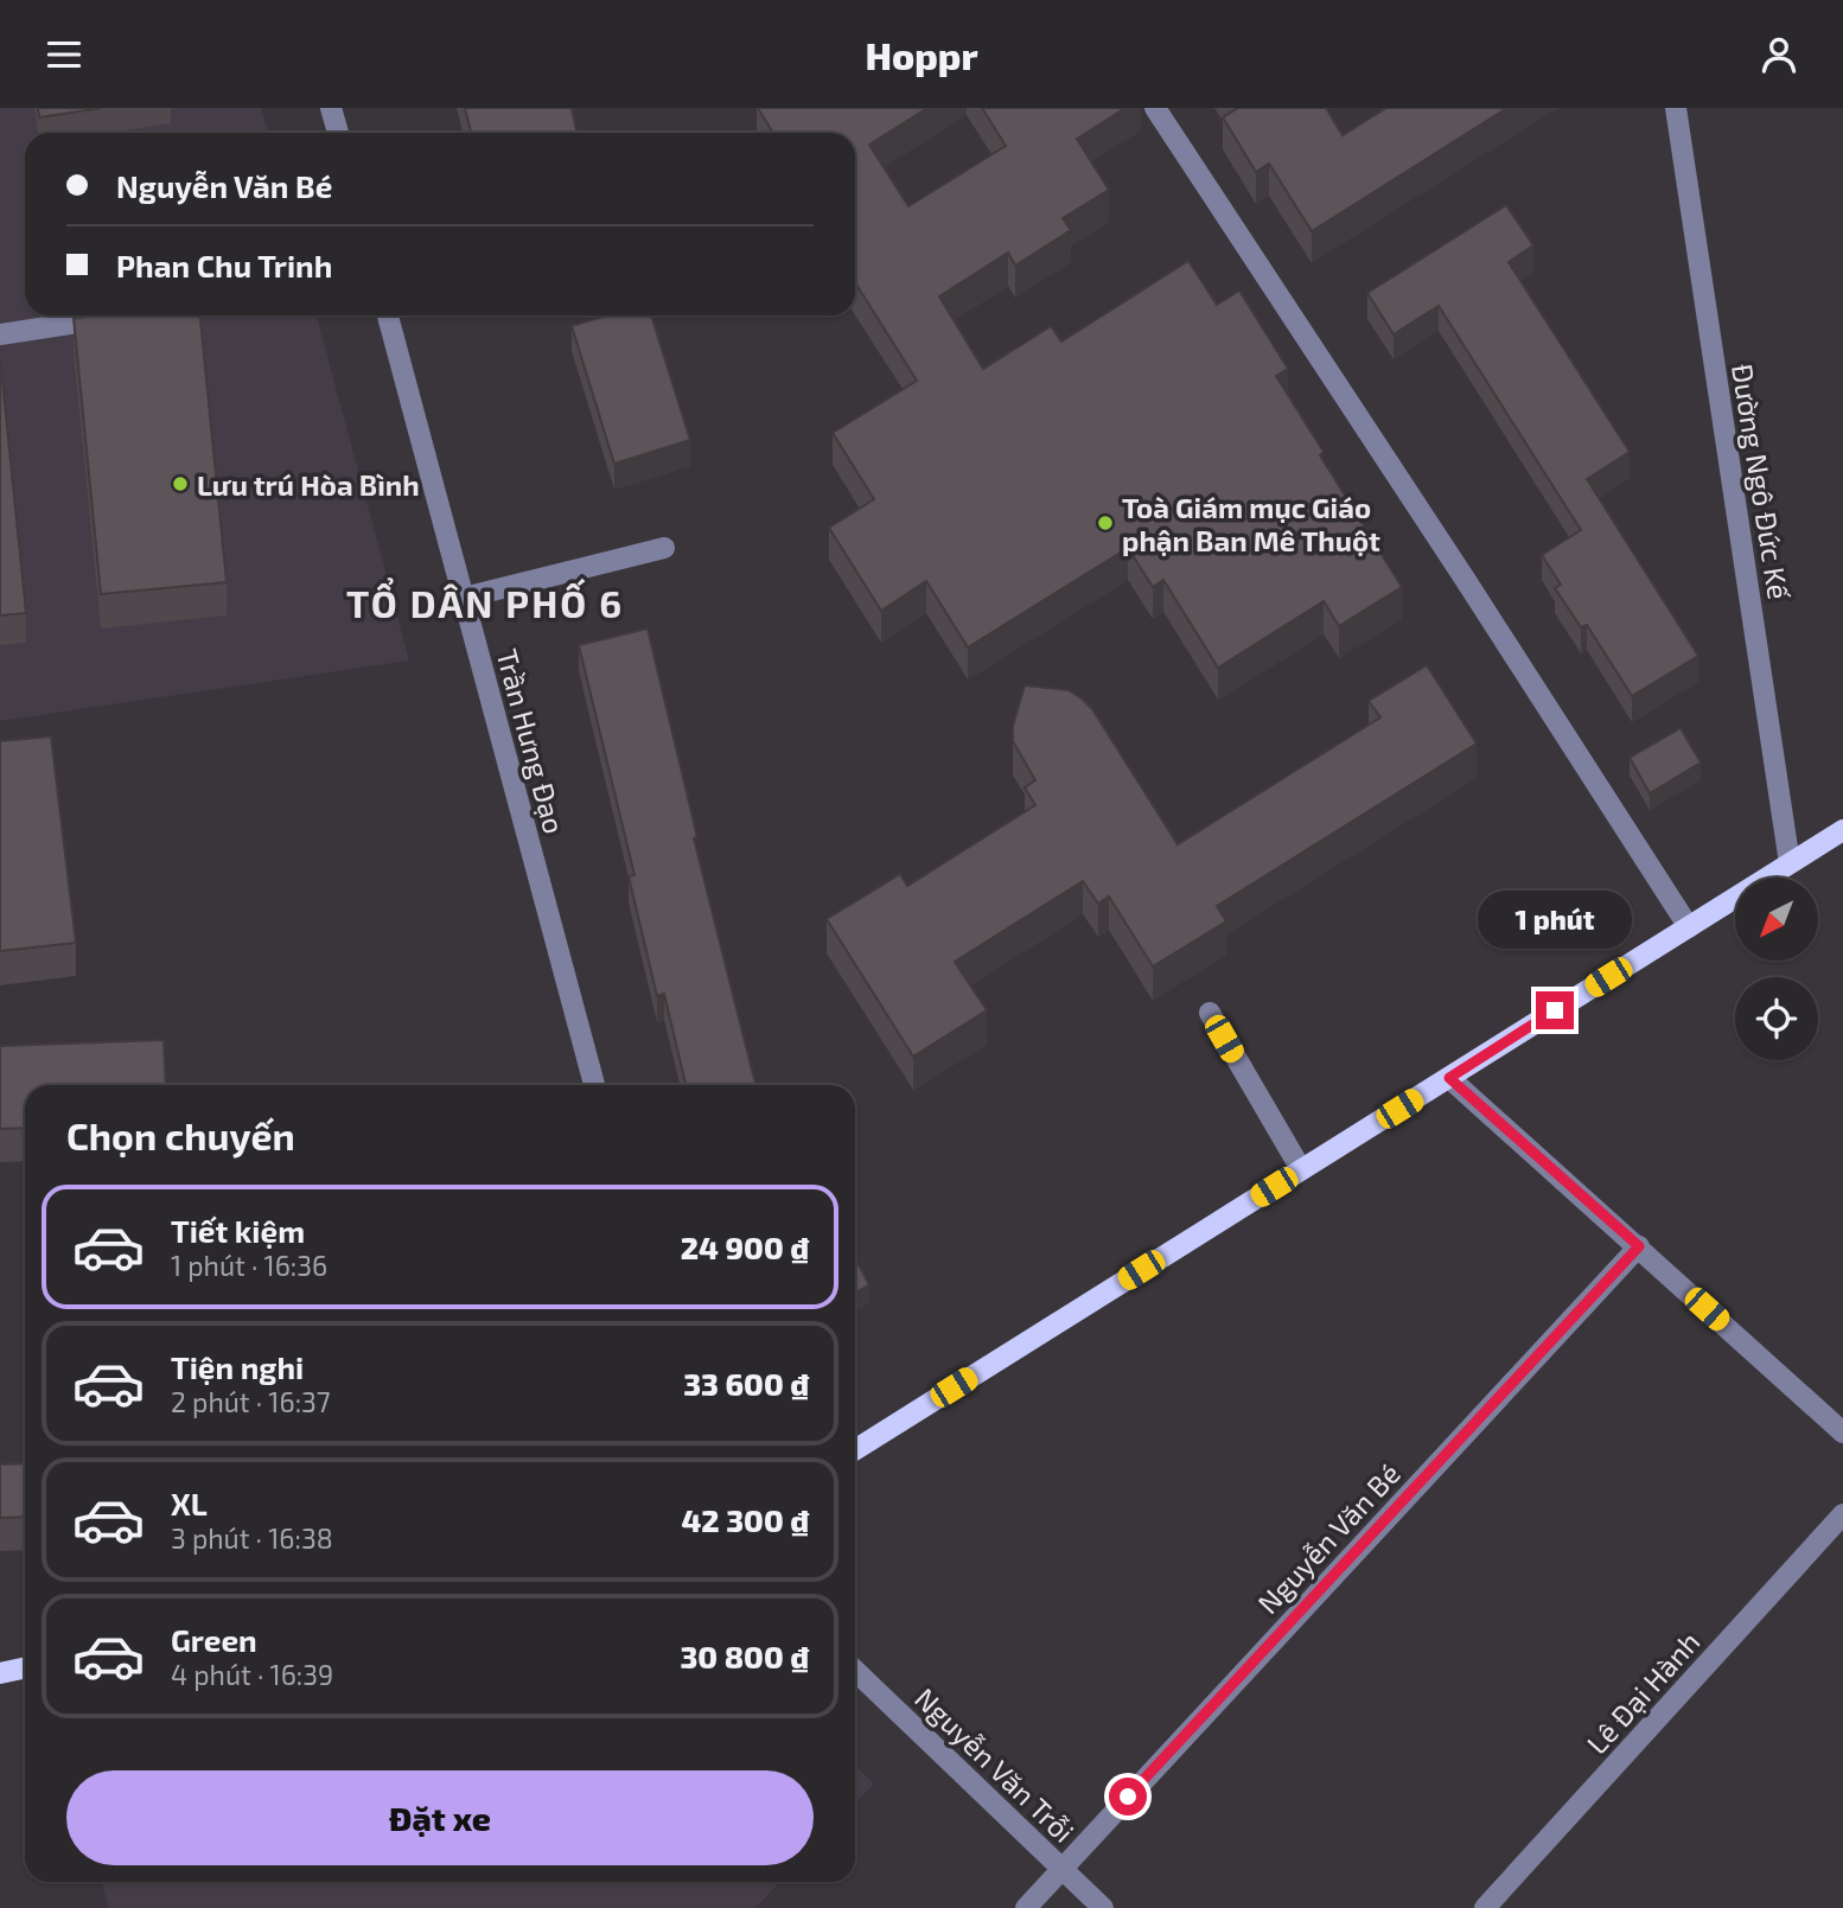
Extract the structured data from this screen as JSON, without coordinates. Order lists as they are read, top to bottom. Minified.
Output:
{"streets":{"street":["Đường Ngô Đức Kế","Trần Hưng Đạo","Nguyễn Văn Bé","Lê Đại Hành","Nguyễn Văn Trỗi"]},"crossings":[["Nguyễn Văn Bé","Nguyễn Văn Trỗi"]],"districts":["TỔ DÂN PHỐ 6"],"places":["Lưu trú Hòa Bình","Toà Giám mục Giáo phận Ban Mê Thuột"],"north":"bottom left","page":{"header":"Hoppr","banner":["Nguyễn Văn Bé","Phan Chu Trinh"],"bubble":"1 phút","heading":"Chọn chuyến","list":[{"name":"Tiết kiệm","note":"1 phút · 16:36","value":"24 900 ₫"},{"name":"Tiện nghi","note":"2 phút · 16:37","value":"33 600 ₫"},{"name":"XL","note":"3 phút · 16:38","value":"42 300 ₫"},{"name":"Green","note":"4 phút · 16:39","value":"30 800 ₫"}],"buttons":"Đặt xe"}}
